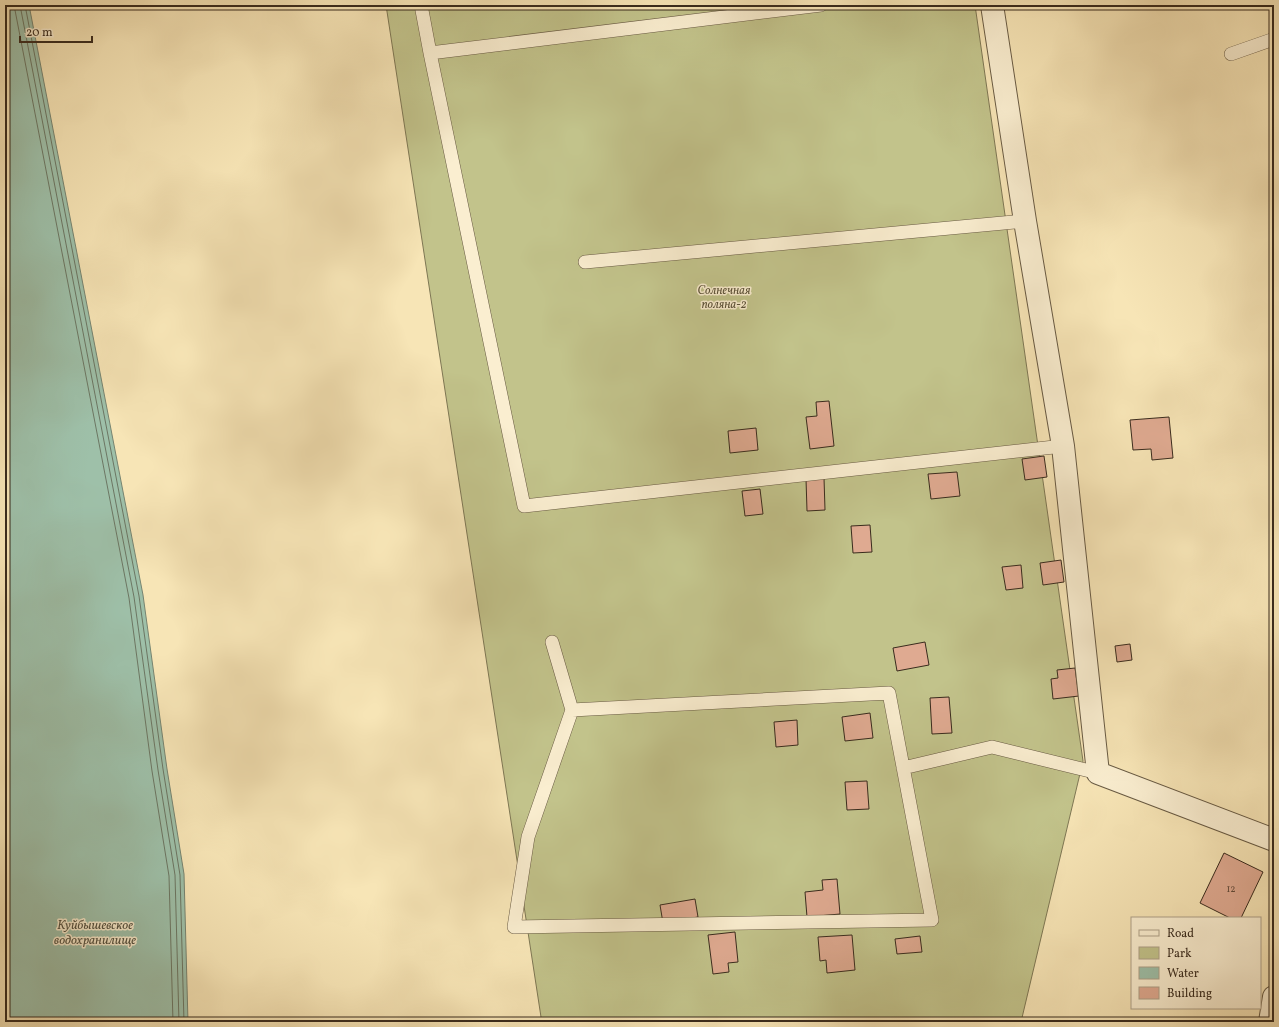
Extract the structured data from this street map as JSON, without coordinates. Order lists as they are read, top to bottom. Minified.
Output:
{"water":["Куйбышевское водохранилище"],"parks":["Солнечная поляна-2"],"house_numbers":["12"],"legend":["Road","Park","Water","Building"],"scale_bar":"20 m"}
